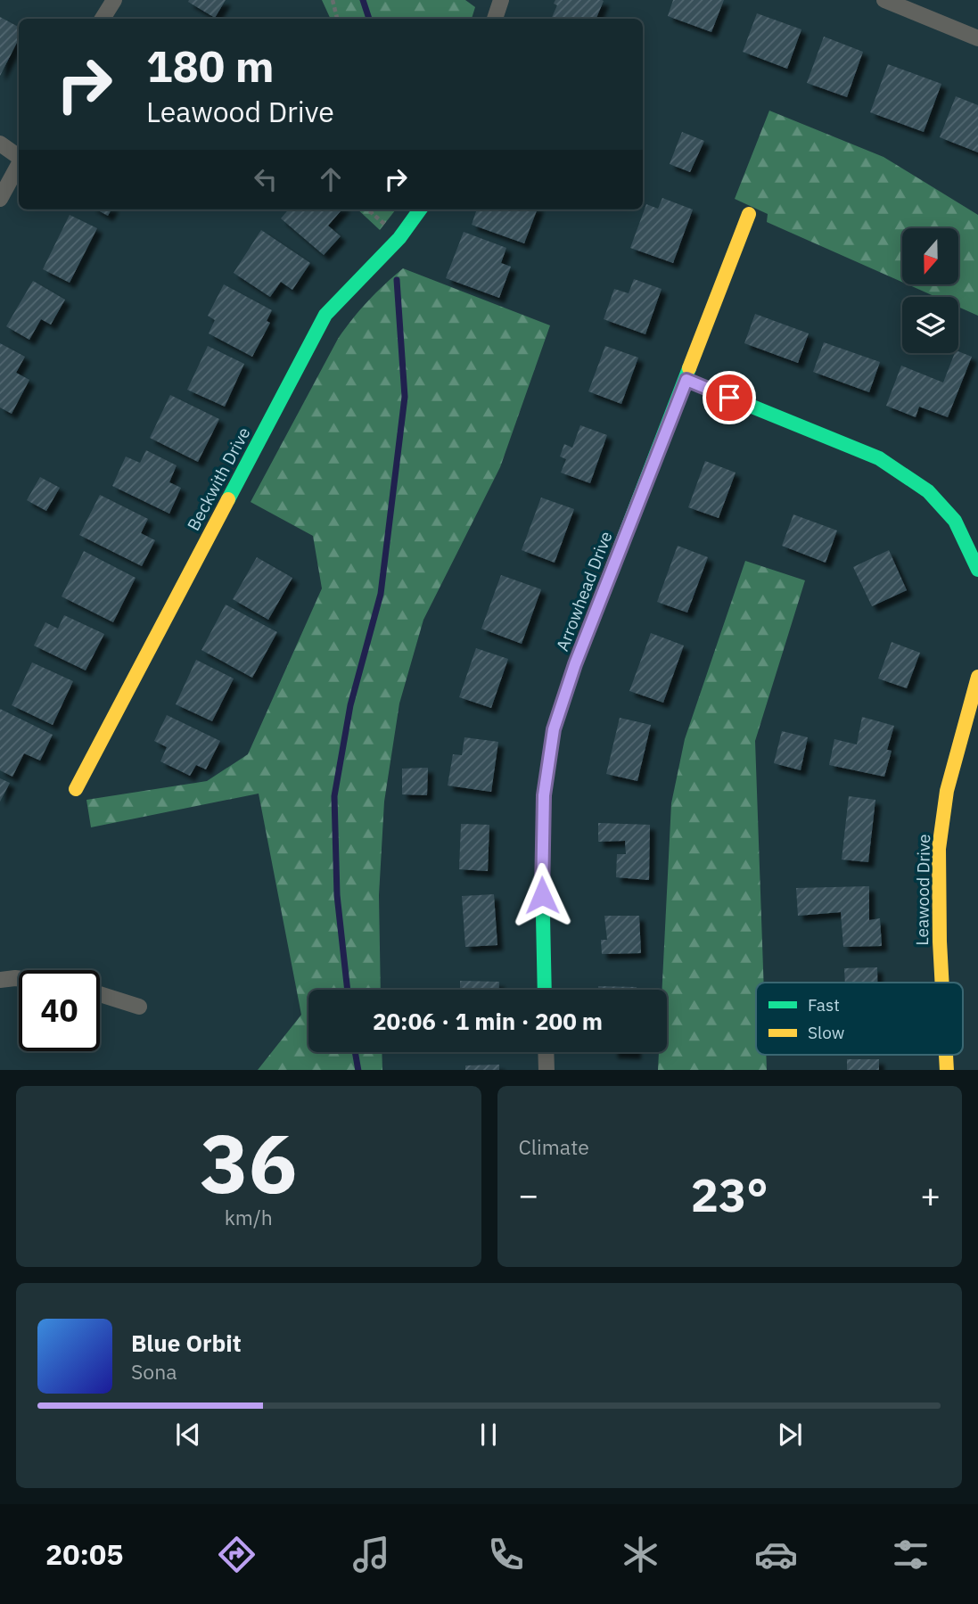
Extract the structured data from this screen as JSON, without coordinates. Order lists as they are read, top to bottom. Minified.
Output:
{"streets":{"street":["Beckwith Drive","Arrowhead Drive","Leawood Drive"]},"legend":["Fast","Slow"],"north":"bottom","page":{"turn":["180 m","Leawood Drive"],"limit":"40","trip":"20:06 · 1 min · 200 m","tile":[["36","km/h"],"Climate"],"heat":["−","23°","+"],"song":["Blue Orbit","Sona"],"tabs":"20:05"}}
